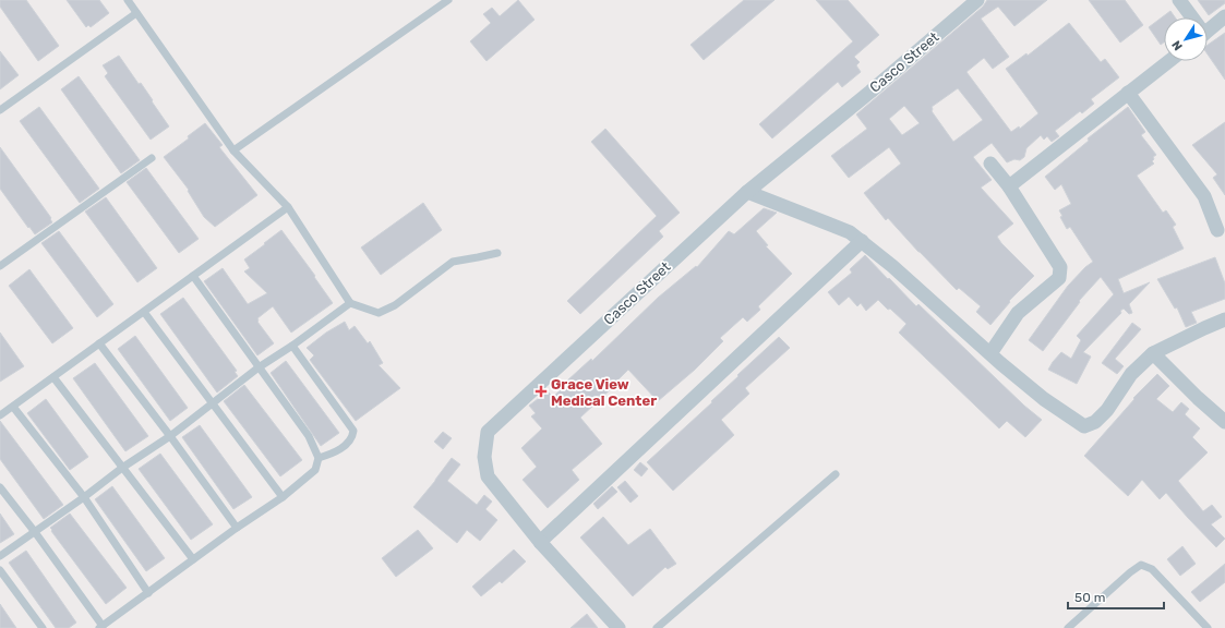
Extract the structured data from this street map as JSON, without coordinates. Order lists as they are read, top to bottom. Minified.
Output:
{"streets":{"street":["Casco Street"]},"places":{"health":["Grace View Medical Center"]},"scale_bar":"50 m","north":"bottom left"}
